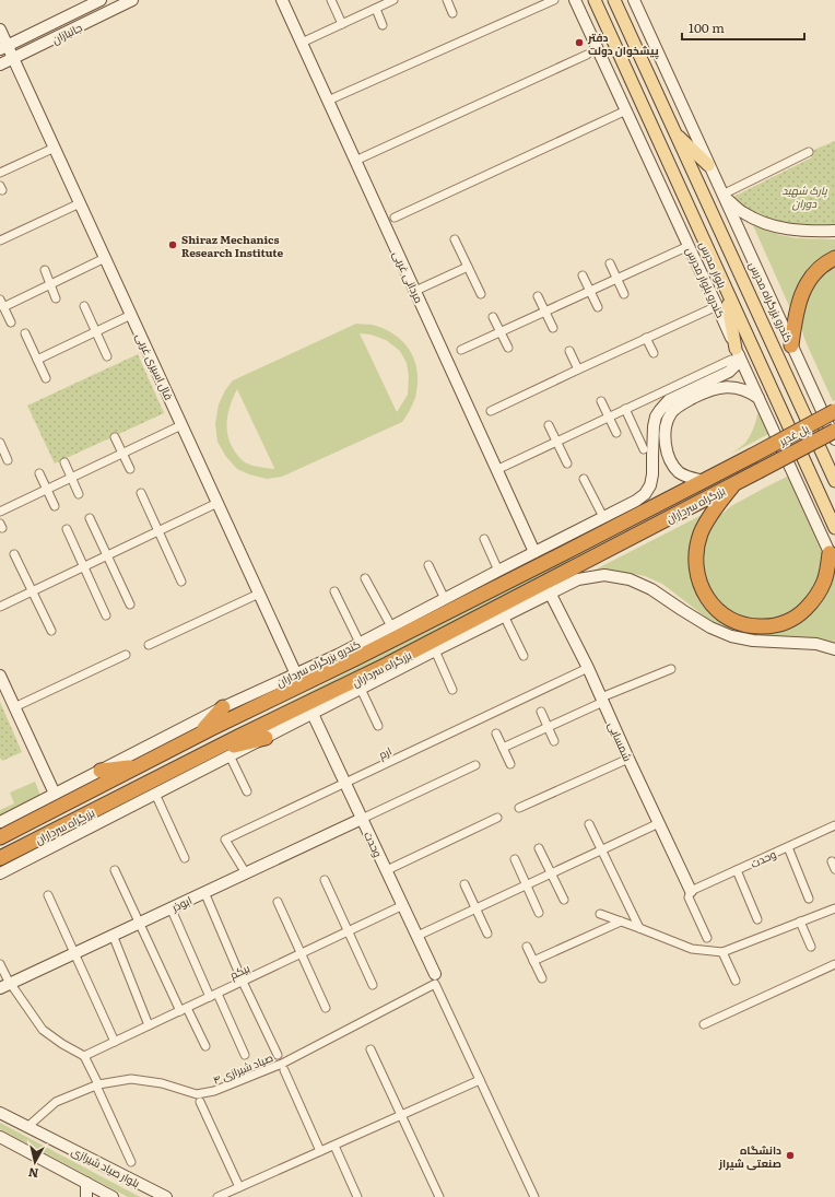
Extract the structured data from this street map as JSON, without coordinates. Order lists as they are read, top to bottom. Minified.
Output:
{"streets":{"highway":["پل غدیر","بزرگراه سرداران"],"main road":["جانبازان","بلوار مدرس","مردانی غربی","کندرو بلوار مدرس","کندرو بزرگراه مدرس","فال اسیری غربی","کندرو بزرگراه سرداران","شمسایی","وحدت","ابوذر","بلوار صیاد شیرازی"],"street":["ارم","بیکم","صیاد شیرازی ۴"]},"crossings":[["جانبازان","فال اسیری غربی"],["مردانی غربی","کندرو بزرگراه سرداران"],["کندرو بلوار مدرس","کندرو بزرگراه سرداران"],["فال اسیری غربی","کندرو بزرگراه سرداران"],["پل غدیر","بزرگراه سرداران"],["بزرگراه سرداران","کندرو بزرگراه سرداران"],["شمسایی","ارم"],["شمسایی","وحدت"],["ارم","وحدت"],["ارم","ابوذر"],["وحدت","ابوذر"],["وحدت","بیکم"],["وحدت","صیاد شیرازی ۴"],["صیاد شیرازی ۴","بلوار صیاد شیرازی"]],"parks":["پارک شهید دوران"],"places":["دفتر پیشخوان دولت","Shiraz Mechanics Research Institute","دانشگاه صنعتی شیراز"],"scale_bar":"100 m","north":"bottom"}
